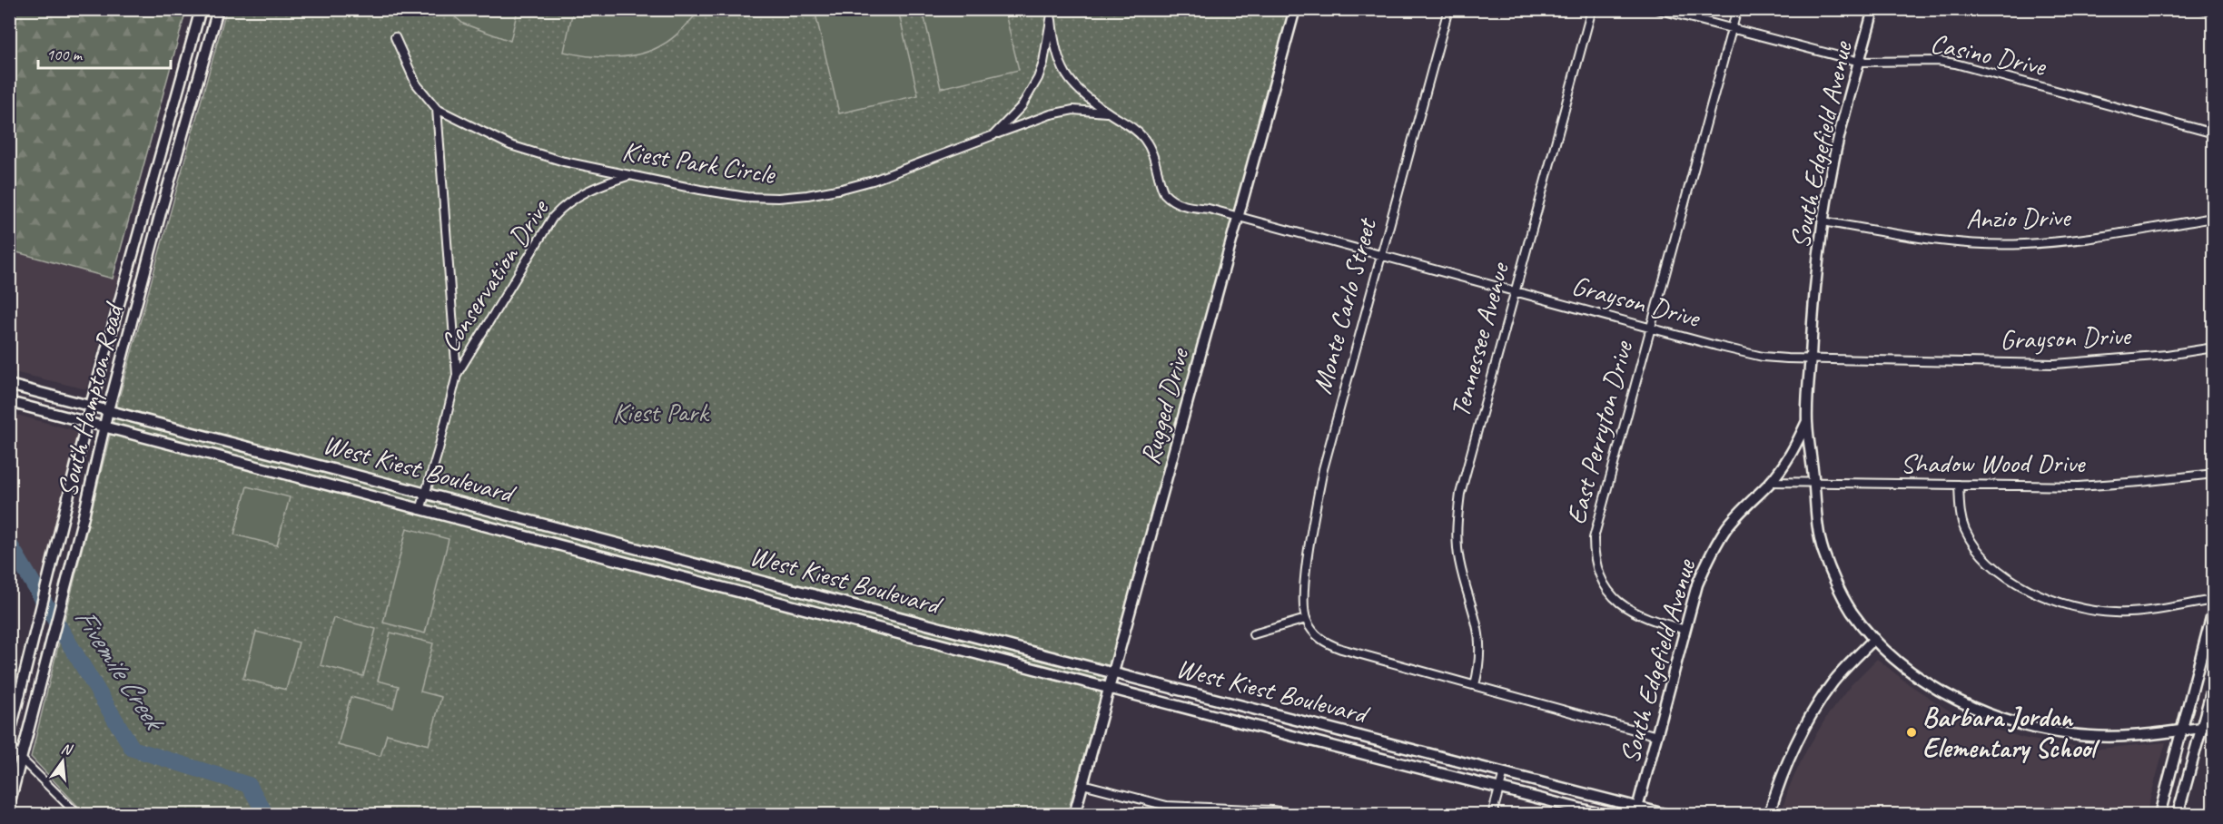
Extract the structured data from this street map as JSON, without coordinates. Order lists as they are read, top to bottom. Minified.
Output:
{"streets":{"main road":["South Edgefield Avenue","South Hampton Road","Rugged Drive","West Kiest Boulevard"],"street":["Casino Drive","Kiest Park Circle","Anzio Drive","Conservation Drive","Grayson Drive","Monte Carlo Street","Tennessee Avenue","East Perryton Drive","Shadow Wood Drive"]},"crossings":[["Casino Drive","South Edgefield Avenue"],["Casino Drive","East Perryton Drive"],["South Edgefield Avenue","Anzio Drive"],["South Edgefield Avenue","Grayson Drive"],["South Edgefield Avenue","East Perryton Drive"],["South Edgefield Avenue","Shadow Wood Drive"],["South Edgefield Avenue","West Kiest Boulevard"],["Kiest Park Circle","Conservation Drive"],["Kiest Park Circle","Grayson Drive"],["Conservation Drive","West Kiest Boulevard"],["Grayson Drive","Monte Carlo Street"],["Grayson Drive","Tennessee Avenue"],["Grayson Drive","Rugged Drive"],["Grayson Drive","East Perryton Drive"],["South Hampton Road","West Kiest Boulevard"],["Rugged Drive","West Kiest Boulevard"]],"water":["Fivemile Creek"],"parks":["Kiest Park"],"places":["Barbara Jordan Elementary School"],"scale_bar":"100 m","north":"top"}
